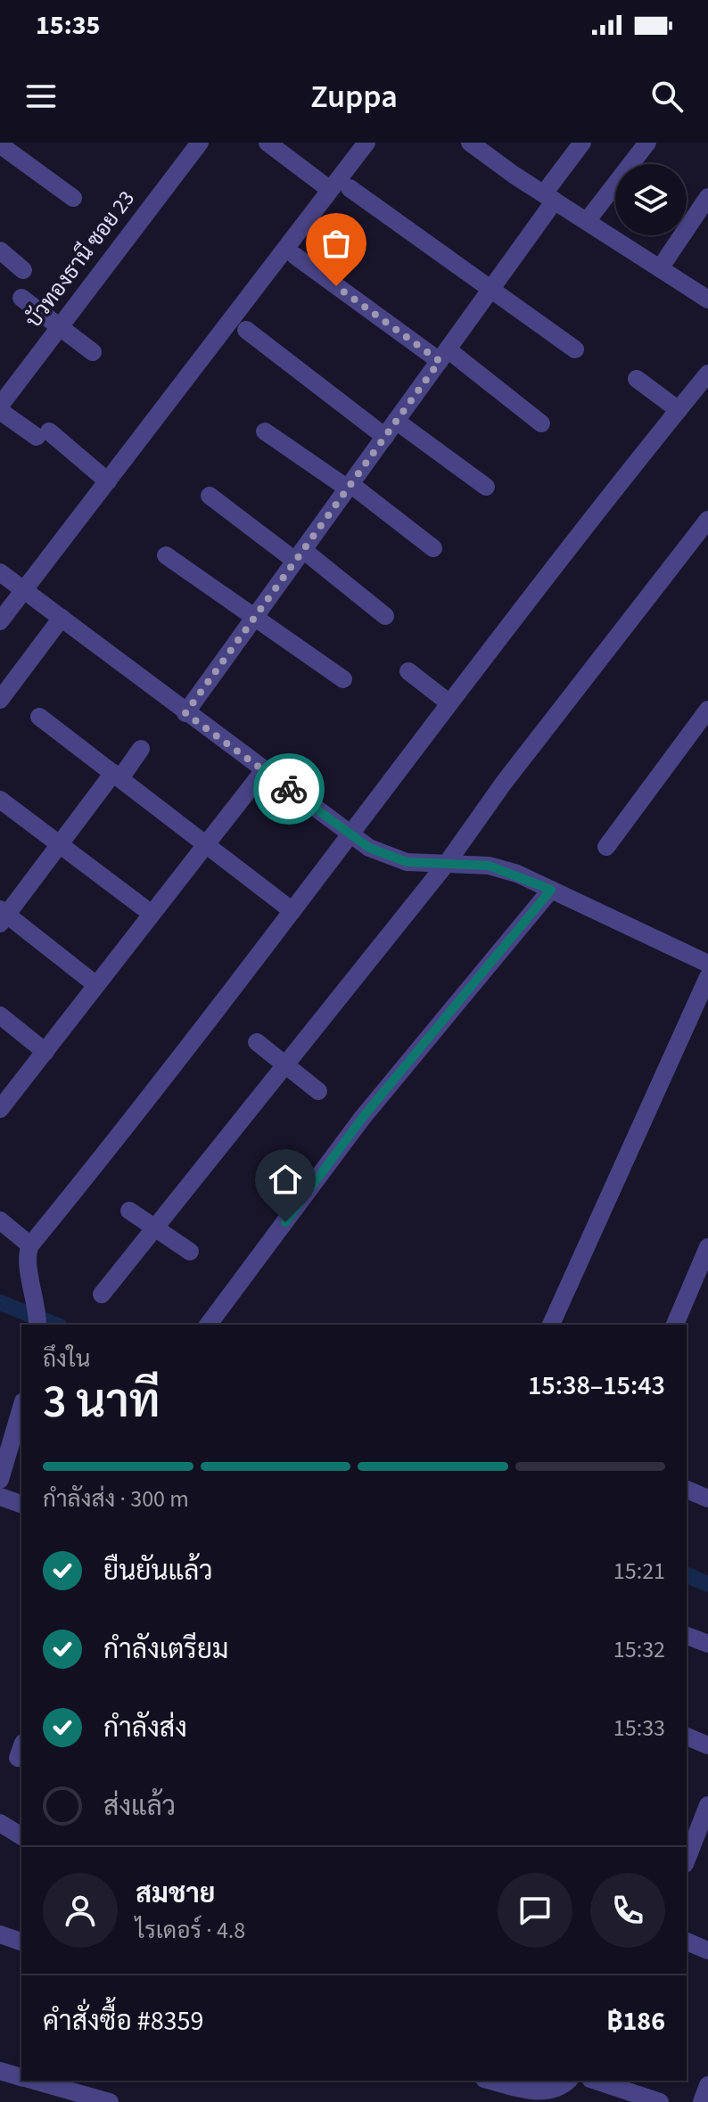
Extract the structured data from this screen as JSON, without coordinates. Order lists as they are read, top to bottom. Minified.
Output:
{"streets":{"street":["บัวทองธานี ซอย 23"]},"page":{"status":"15:35","header":"Zuppa","heading":["3 นาที","ถึงใน","15:38–15:43"],"panel":["สมชาย","ไรเดอร์ · 4.8","คำสั่งซื้อ #8359","฿186"],"bar":"กำลังส่ง · 300 m","list":[["ยืนยันแล้ว","15:21"],["กำลังเตรียม","15:32"],["กำลังส่ง","15:33"],"ส่งแล้ว"]}}
